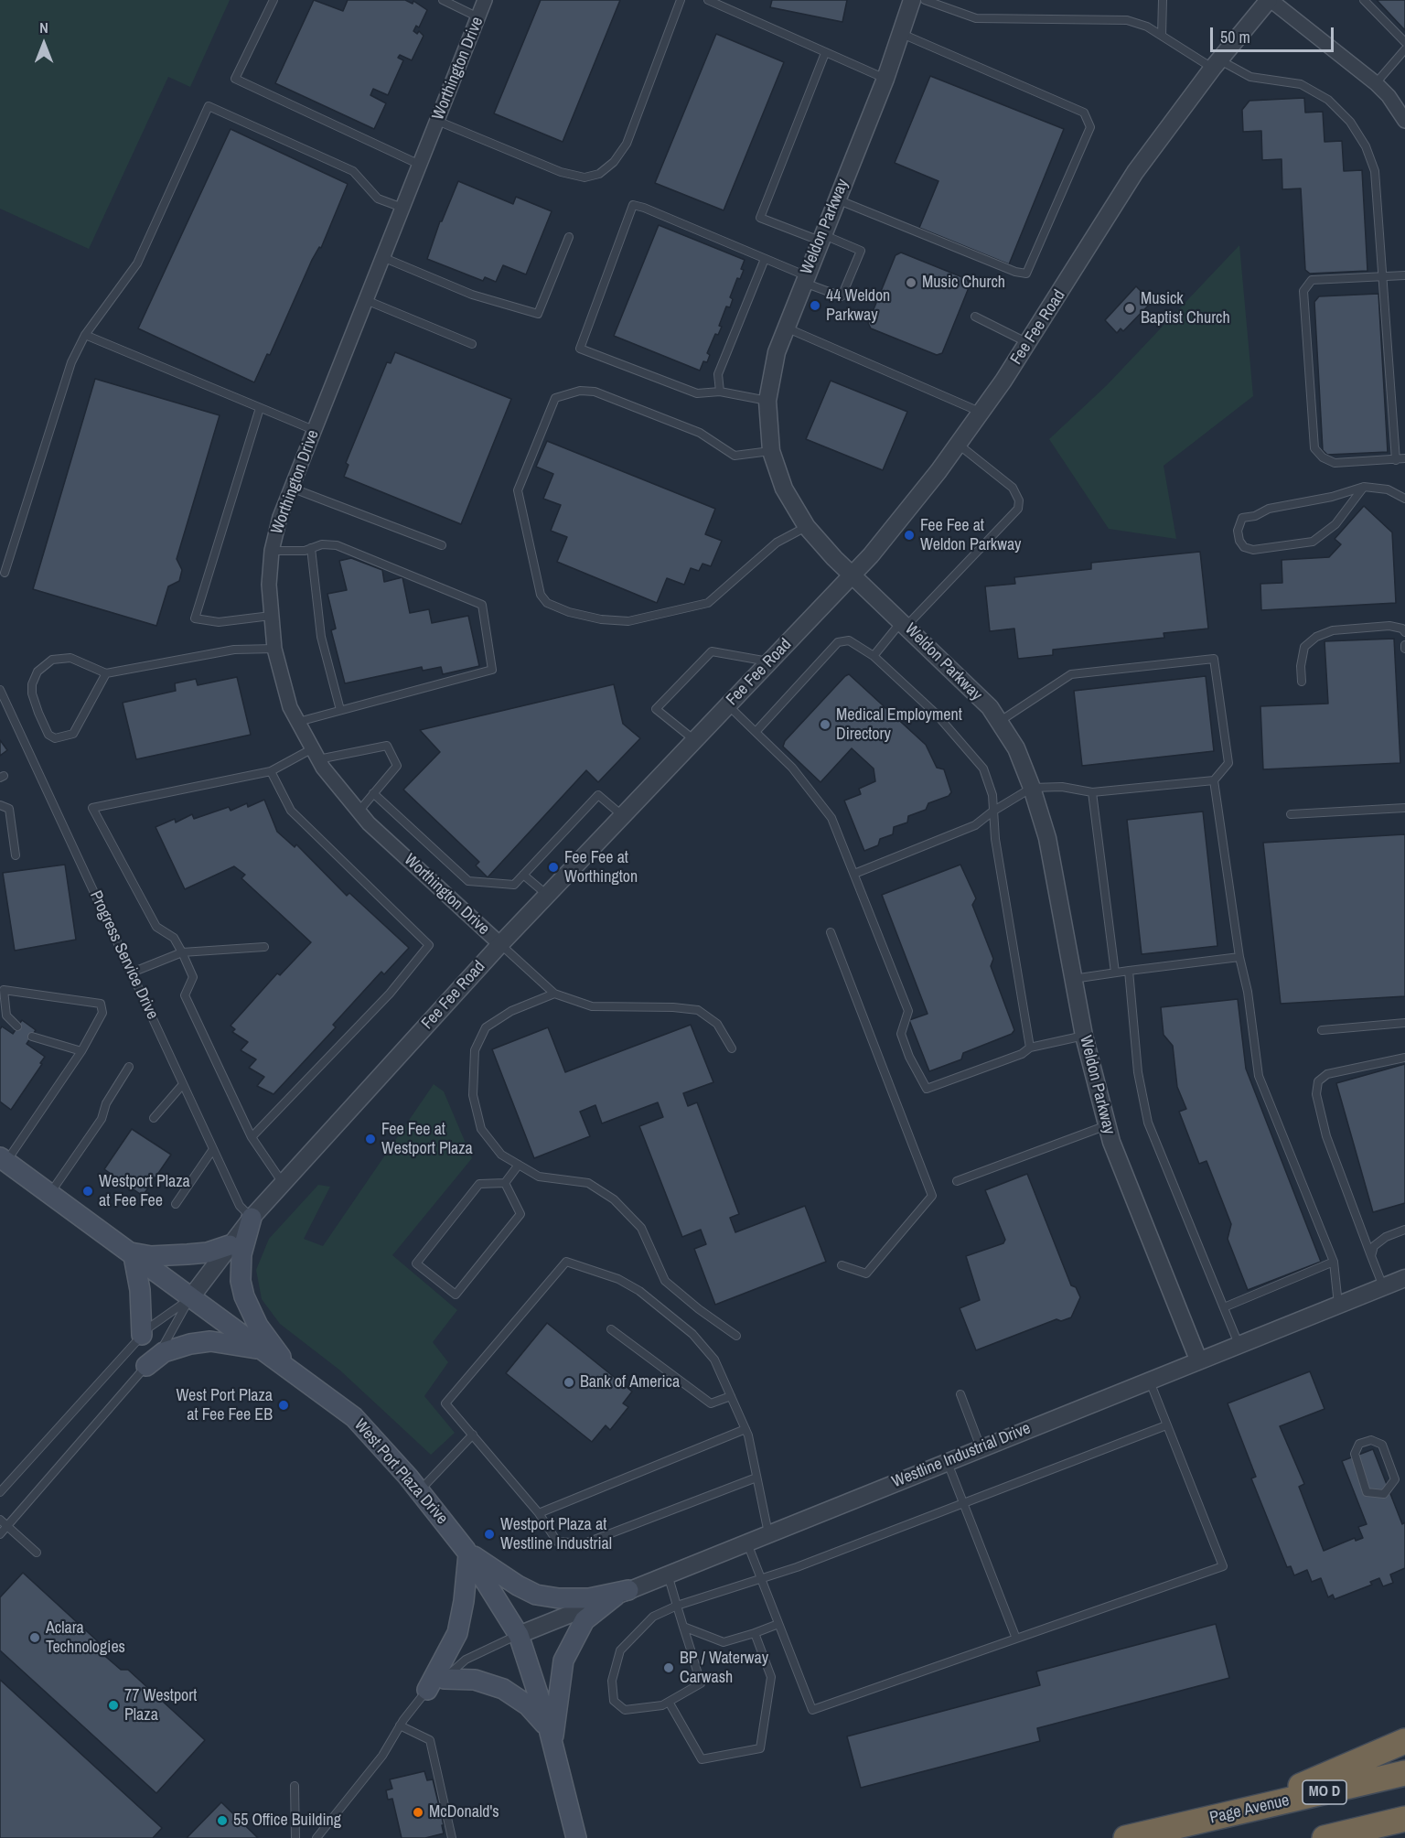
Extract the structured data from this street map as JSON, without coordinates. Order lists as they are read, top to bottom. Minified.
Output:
{"streets":{"highway":["MO D","Page Avenue"],"main road":["West Port Plaza Drive"],"street":["Worthington Drive","Weldon Parkway","Fee Fee Road","Westline Industrial Drive"],"lane":["Progress Service Drive"]},"crossings":[["Worthington Drive","Fee Fee Road"],["Weldon Parkway","Fee Fee Road"],["Weldon Parkway","Westline Industrial Drive"],["Fee Fee Road","Progress Service Drive"],["Fee Fee Road","West Port Plaza Drive"],["Westline Industrial Drive","West Port Plaza Drive"]],"places":["Music Church","44 Weldon Parkway","Musick Baptist Church","Fee Fee at Weldon Parkway","Medical Employment Directory","Fee Fee at Worthington","Fee Fee at Westport Plaza","Westport Plaza at Fee Fee","Bank of America","West Port Plaza at Fee Fee EB","Westport Plaza at Westline Industrial","Aclara Technologies","BP / Waterway Carwash","77 Westport Plaza","McDonald's","55 Office Building"],"scale_bar":"50 m","north":"top"}
